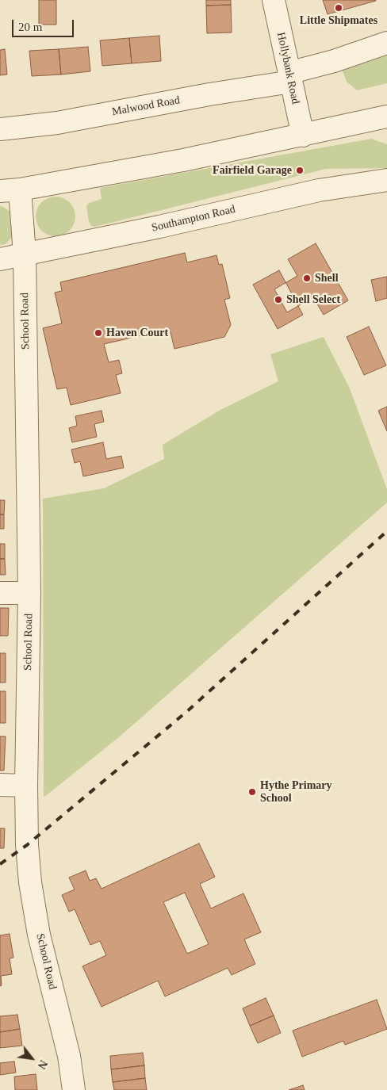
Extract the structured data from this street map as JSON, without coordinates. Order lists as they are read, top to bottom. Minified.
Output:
{"streets":{"street":["Hollybank Road","Malwood Road","Southampton Road","School Road"]},"crossings":[["Hollybank Road","Malwood Road"],["Southampton Road","School Road"]],"places":["Little Shipmates","Fairfield Garage","Shell","Shell Select","Haven Court","Hythe Primary School"],"scale_bar":"20 m","north":"bottom right"}
